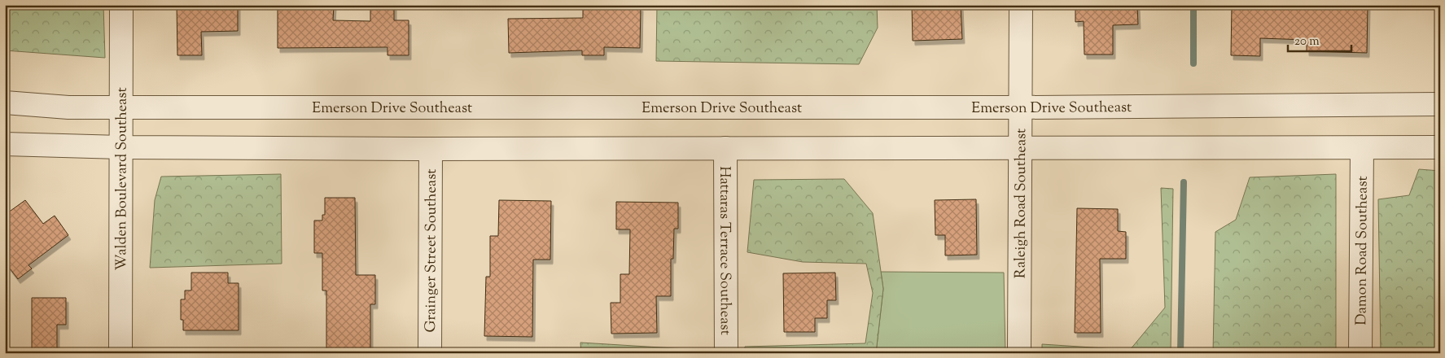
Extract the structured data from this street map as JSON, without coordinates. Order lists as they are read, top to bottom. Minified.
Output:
{"streets":{"street":["Emerson Drive Southeast","Walden Boulevard Southeast","Raleigh Road Southeast","Grainger Street Southeast","Hattaras Terrace Southeast","Damon Road Southeast"]},"crossings":[["Emerson Drive Southeast","Walden Boulevard Southeast"],["Emerson Drive Southeast","Raleigh Road Southeast"]],"scale_bar":"20 m"}
